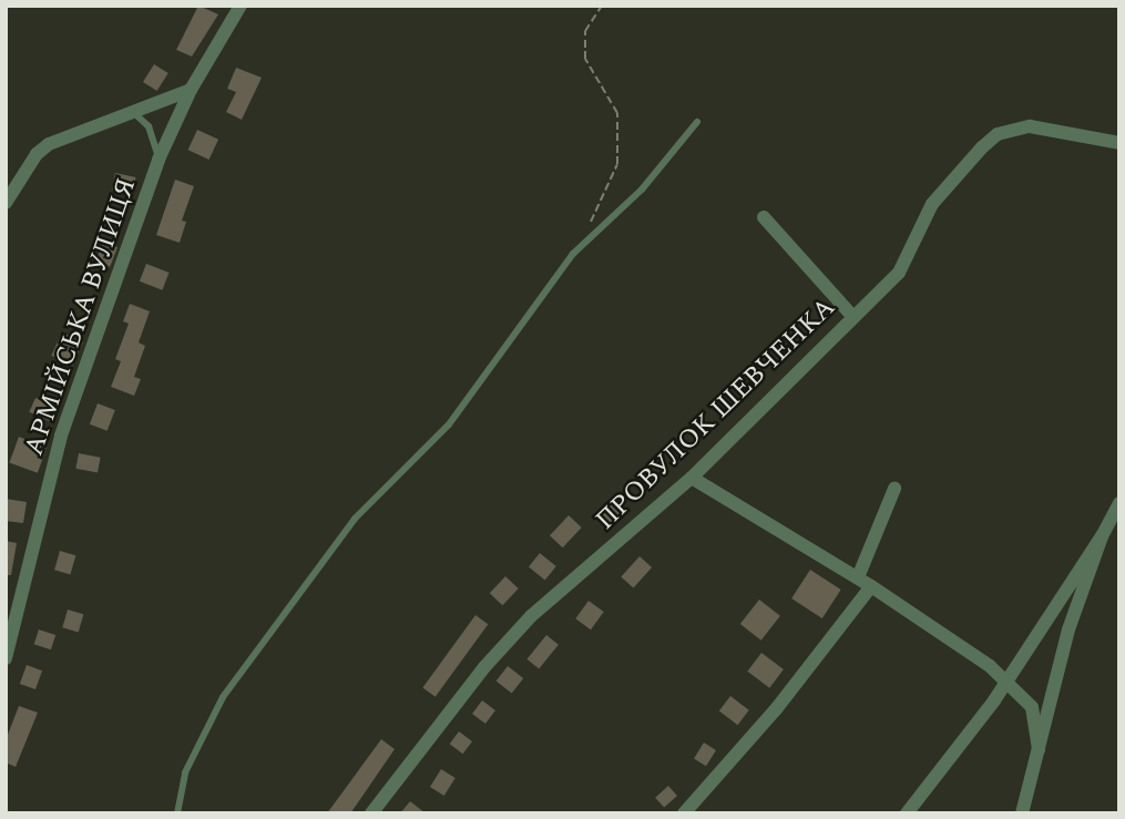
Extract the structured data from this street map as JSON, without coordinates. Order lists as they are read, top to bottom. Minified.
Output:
{"streets":{"street":["АРМІЙСЬКА ВУЛИЦЯ","ПРОВУЛОК ШЕВЧЕНКА"]}}
